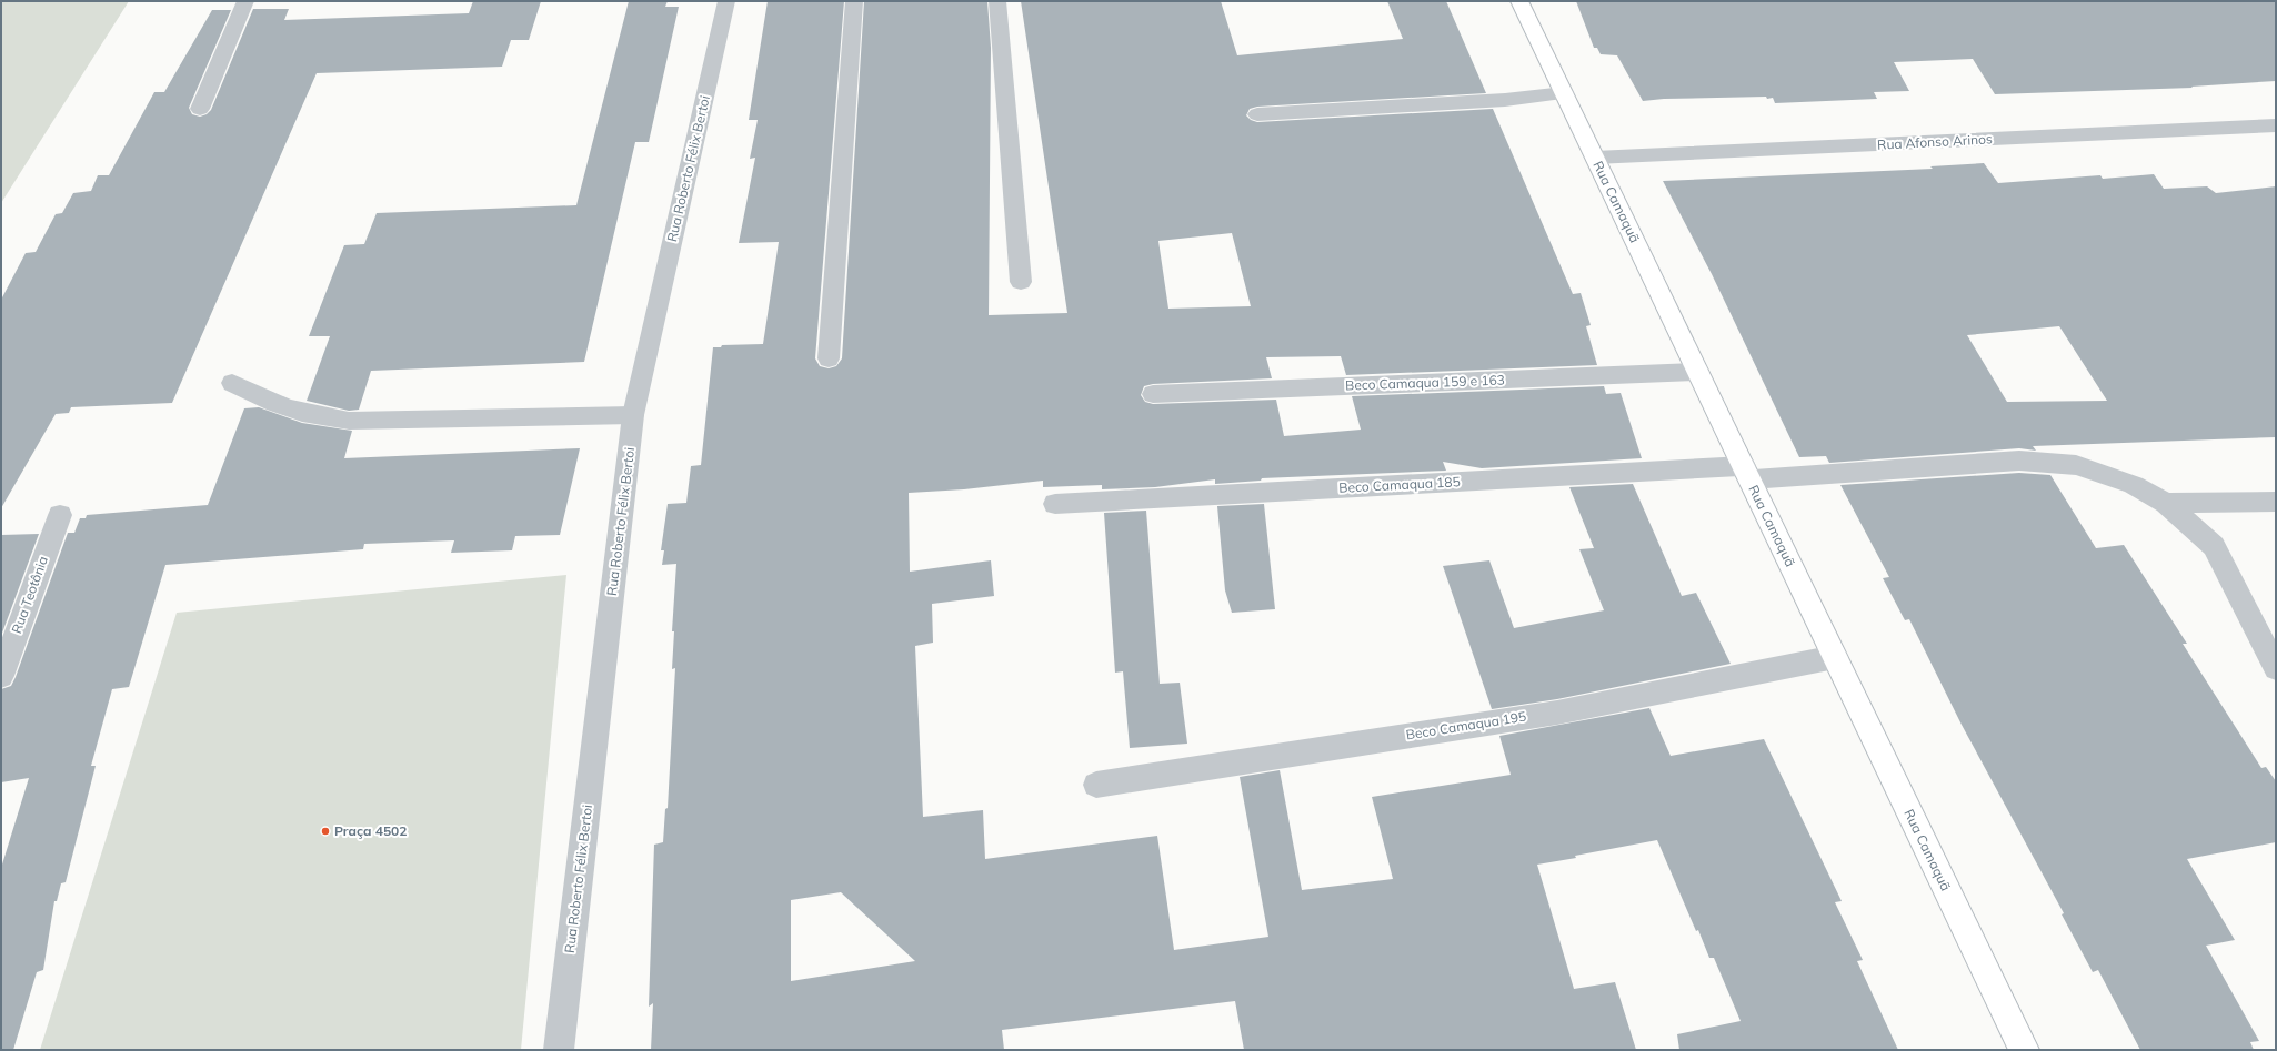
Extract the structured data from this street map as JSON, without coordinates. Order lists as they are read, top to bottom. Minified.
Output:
{"streets":{"street":["Rua Afonso Arinos","Rua Roberto Félix Bertoi","Rua Camaquã","Beco Camaqua 159 e 163","Beco Camaqua 185","Rua Teotônia","Beco Camaqua 195"]},"crossings":[["Rua Afonso Arinos","Rua Camaquã"],["Rua Camaquã","Beco Camaqua 159 e 163"],["Rua Camaquã","Beco Camaqua 185"],["Rua Camaquã","Beco Camaqua 195"]],"places":["Praça 4502"]}
